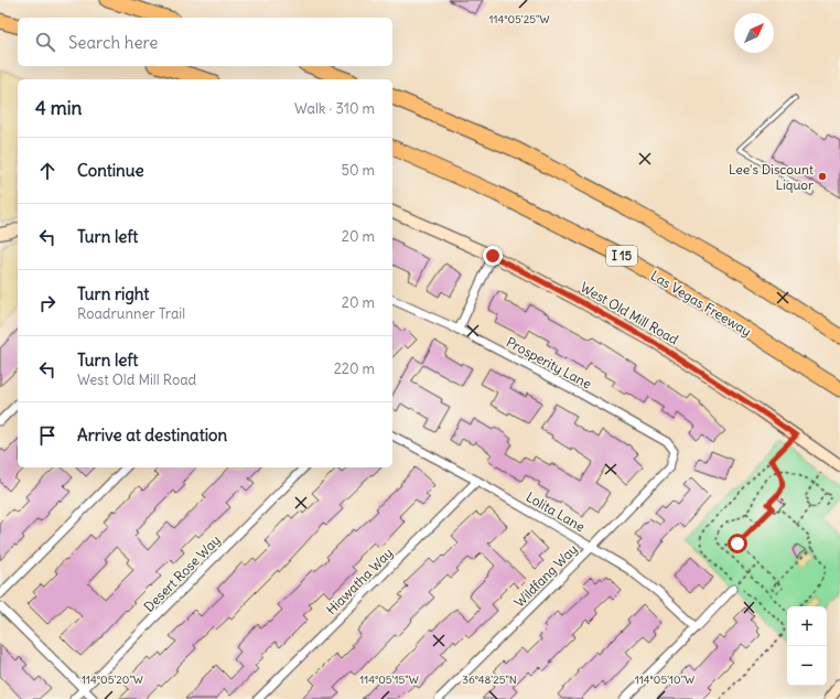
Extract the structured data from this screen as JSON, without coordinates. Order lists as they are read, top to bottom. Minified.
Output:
{"streets":{"highway":["I 15","Las Vegas Freeway"],"street":["West Old Mill Road","Prosperity Lane","Lolita Lane","Desert Rose Way","Wildfang Way","Hiawatha Way"]},"crossings":[["Prosperity Lane","Wildfang Way"],["Lolita Lane","Wildfang Way"],["Lolita Lane","Hiawatha Way"]],"places":["Lee's Discount Liquor"],"north":"top right","page":{"search":"Search here","heading":["4 min","Walk · 310 m"],"list":[["Continue","50 m"],["Turn left","20 m"],["Turn right","Roadrunner Trail","20 m"],["Turn left","West Old Mill Road","220 m"],"Arrive at destination"],"map_buttons":["+","−"]},"coordinates":["114°05'25\"W","114°05'20\"W","114°05'15\"W","114°05'10\"W","36°48'25\"N"]}
